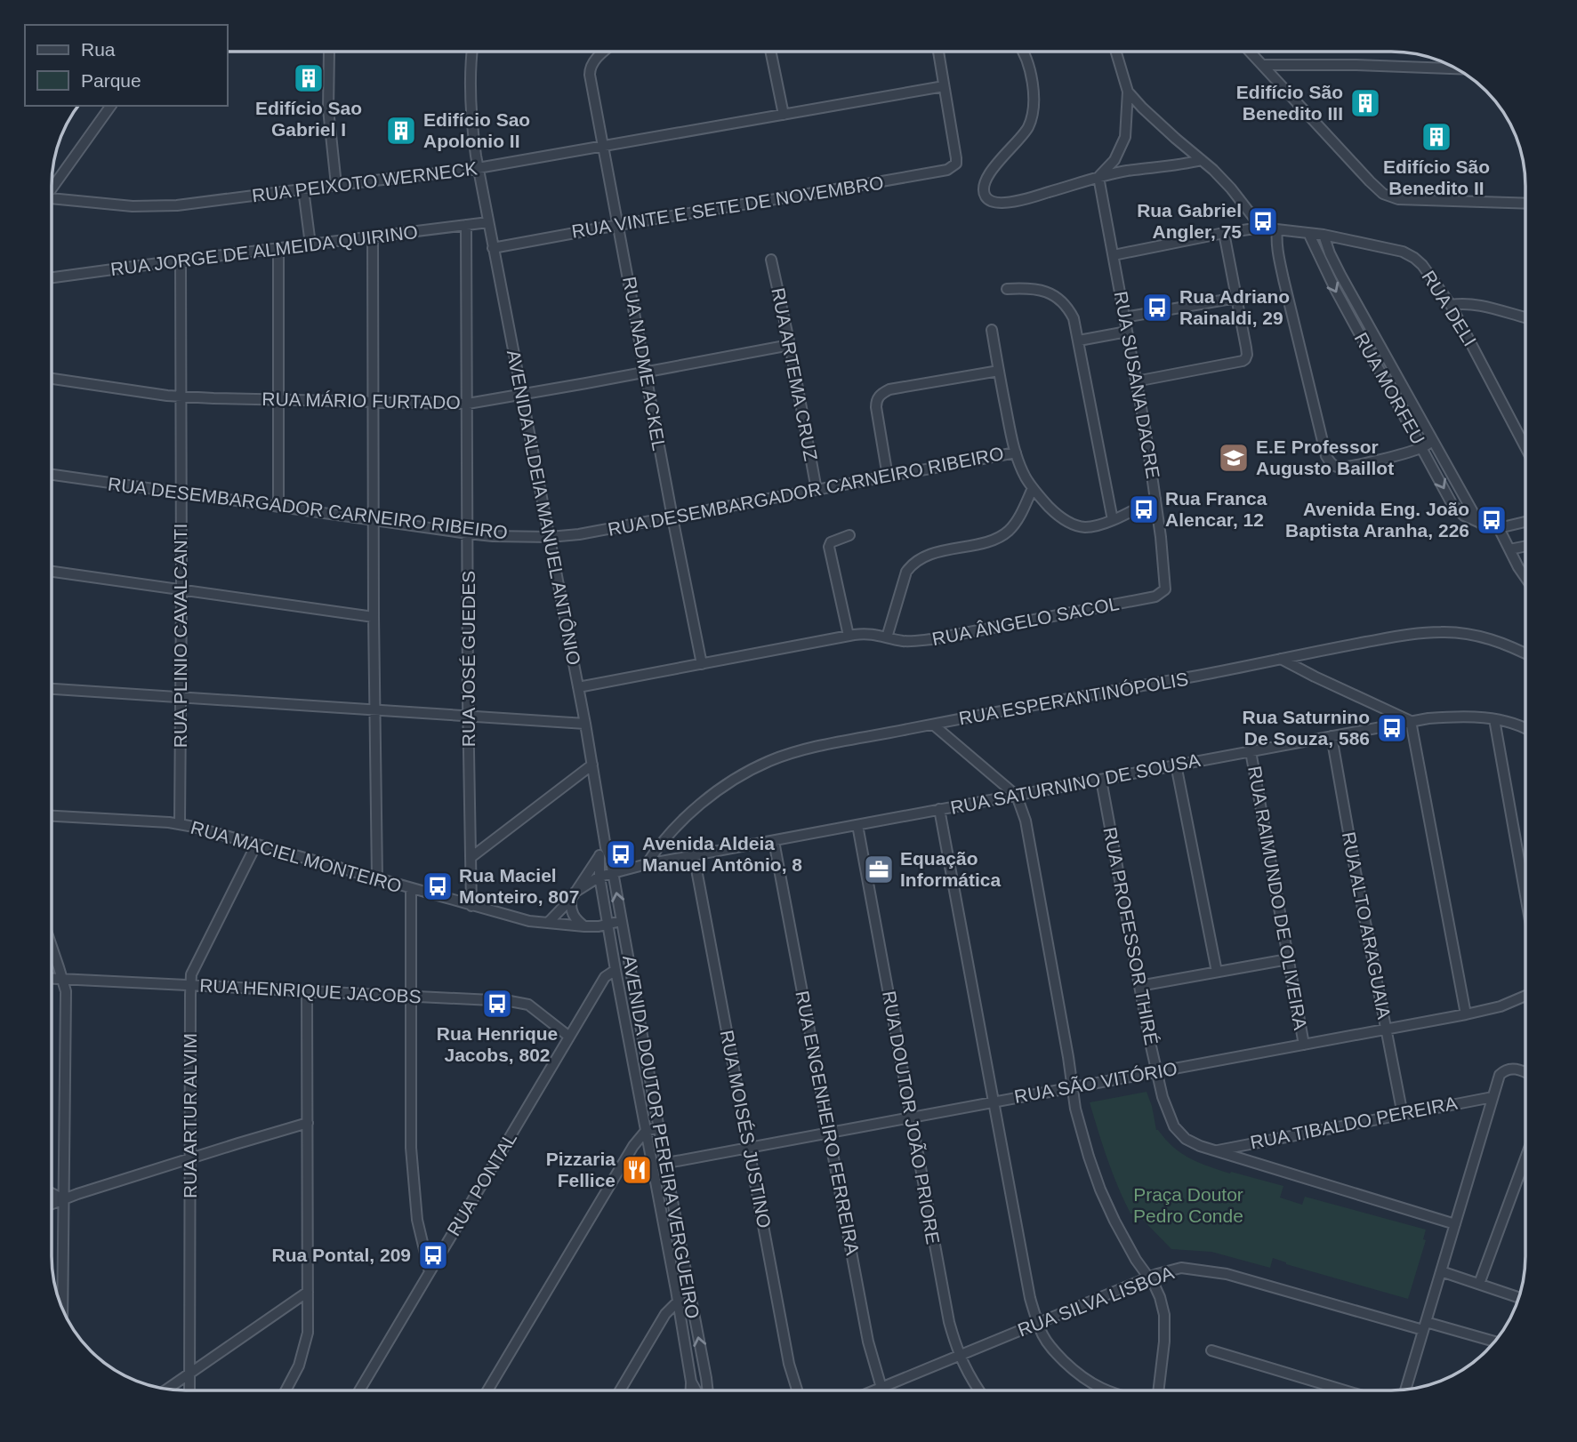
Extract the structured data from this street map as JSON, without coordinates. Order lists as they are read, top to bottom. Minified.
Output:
{"streets":{"street":["RUA PEIXOTO WERNECK","RUA VINTE E SETE DE NOVEMBRO","RUA JORGE DE ALMEIDA QUIRINO","RUA DELI","RUA NADME ACKEL","RUA ARTEMA CRUZ","RUA SUSANA DACRE","RUA MORFEU","RUA MÁRIO FURTADO","RUA DESEMBARGADOR CARNEIRO RIBEIRO","AVENIDA ALDEIA MANUEL ANTÔNIO","RUA ÂNGELO SACOL","RUA PLINIO CAVALCANTI","RUA JOSÉ GUEDES","RUA ESPERANTINÓPOLIS","RUA SATURNINO DE SOUSA","RUA MACIEL MONTEIRO","RUA RAIMUNDO DE OLIVEIRA","RUA ALTO ARAGUAIA","RUA PROFESSOR THIRÉ","RUA HENRIQUE JACOBS","RUA SÃO VITÓRIO","RUA ARTUR ALVIM","RUA DOUTOR JOÃO PRIORE","RUA ENGENHEIRO FERREIRA","RUA TIBALDO PEREIRA","RUA MOISÉS JUSTINO","AVENIDA DOUTOR PEREIRA VERGUEIRO","RUA PONTAL","RUA SILVA LISBOA"]},"crossings":[["RUA PEIXOTO WERNECK","RUA VINTE E SETE DE NOVEMBRO"],["RUA PEIXOTO WERNECK","RUA NADME ACKEL"],["RUA PEIXOTO WERNECK","AVENIDA ALDEIA MANUEL ANTÔNIO"],["RUA VINTE E SETE DE NOVEMBRO","RUA NADME ACKEL"],["RUA VINTE E SETE DE NOVEMBRO","AVENIDA ALDEIA MANUEL ANTÔNIO"],["RUA JORGE DE ALMEIDA QUIRINO","AVENIDA ALDEIA MANUEL ANTÔNIO"],["RUA JORGE DE ALMEIDA QUIRINO","RUA PLINIO CAVALCANTI"],["RUA JORGE DE ALMEIDA QUIRINO","RUA JOSÉ GUEDES"],["RUA DELI","RUA SUSANA DACRE"],["RUA DELI","RUA MORFEU"],["RUA NADME ACKEL","RUA MÁRIO FURTADO"],["RUA NADME ACKEL","RUA DESEMBARGADOR CARNEIRO RIBEIRO"],["RUA NADME ACKEL","RUA ÂNGELO SACOL"],["RUA ARTEMA CRUZ","RUA MÁRIO FURTADO"],["RUA ARTEMA CRUZ","RUA DESEMBARGADOR CARNEIRO RIBEIRO"],["RUA SUSANA DACRE","RUA ÂNGELO SACOL"],["RUA MÁRIO FURTADO","AVENIDA ALDEIA MANUEL ANTÔNIO"],["RUA MÁRIO FURTADO","RUA PLINIO CAVALCANTI"],["RUA MÁRIO FURTADO","RUA JOSÉ GUEDES"],["RUA DESEMBARGADOR CARNEIRO RIBEIRO","AVENIDA ALDEIA MANUEL ANTÔNIO"],["RUA DESEMBARGADOR CARNEIRO RIBEIRO","RUA PLINIO CAVALCANTI"],["RUA DESEMBARGADOR CARNEIRO RIBEIRO","RUA JOSÉ GUEDES"],["AVENIDA ALDEIA MANUEL ANTÔNIO","RUA ÂNGELO SACOL"],["AVENIDA ALDEIA MANUEL ANTÔNIO","RUA SATURNINO DE SOUSA"],["AVENIDA ALDEIA MANUEL ANTÔNIO","AVENIDA DOUTOR PEREIRA VERGUEIRO"],["RUA PLINIO CAVALCANTI","RUA MACIEL MONTEIRO"],["RUA JOSÉ GUEDES","RUA MACIEL MONTEIRO"],["RUA ESPERANTINÓPOLIS","RUA SATURNINO DE SOUSA"],["RUA SATURNINO DE SOUSA","RUA RAIMUNDO DE OLIVEIRA"],["RUA SATURNINO DE SOUSA","RUA ALTO ARAGUAIA"],["RUA SATURNINO DE SOUSA","RUA PROFESSOR THIRÉ"],["RUA SATURNINO DE SOUSA","RUA DOUTOR JOÃO PRIORE"],["RUA SATURNINO DE SOUSA","RUA ENGENHEIRO FERREIRA"],["RUA SATURNINO DE SOUSA","RUA MOISÉS JUSTINO"],["RUA SATURNINO DE SOUSA","AVENIDA DOUTOR PEREIRA VERGUEIRO"],["RUA MACIEL MONTEIRO","RUA ARTUR ALVIM"],["RUA MACIEL MONTEIRO","AVENIDA DOUTOR PEREIRA VERGUEIRO"],["RUA RAIMUNDO DE OLIVEIRA","RUA SÃO VITÓRIO"],["RUA ALTO ARAGUAIA","RUA SÃO VITÓRIO"],["RUA ALTO ARAGUAIA","RUA TIBALDO PEREIRA"],["RUA PROFESSOR THIRÉ","RUA SÃO VITÓRIO"],["RUA PROFESSOR THIRÉ","RUA TIBALDO PEREIRA"],["RUA HENRIQUE JACOBS","RUA ARTUR ALVIM"],["RUA HENRIQUE JACOBS","RUA PONTAL"],["RUA SÃO VITÓRIO","RUA DOUTOR JOÃO PRIORE"],["RUA SÃO VITÓRIO","RUA ENGENHEIRO FERREIRA"],["RUA SÃO VITÓRIO","RUA MOISÉS JUSTINO"],["RUA SÃO VITÓRIO","AVENIDA DOUTOR PEREIRA VERGUEIRO"],["RUA DOUTOR JOÃO PRIORE","RUA SILVA LISBOA"],["RUA ENGENHEIRO FERREIRA","RUA SILVA LISBOA"],["AVENIDA DOUTOR PEREIRA VERGUEIRO","RUA PONTAL"]],"parks":["Praça Doutor Pedro Conde"],"places":{"building":["Edifício Sao Gabriel I","Edifício São Benedito III","Edifício Sao Apolonio II","Edifício São Benedito II"],"bus stop":["Rua Gabriel Angler, 75","Rua Adriano Rainaldi, 29","Rua Franca Alencar, 12","Avenida Eng. João Baptista Aranha, 226","Rua Saturnino De Souza, 586","Avenida Aldeia Manuel Antônio, 8","Rua Maciel Monteiro, 807","Rua Henrique Jacobs, 802","Rua Pontal, 209"],"school or university":["E.E Professor Augusto Baillot"],"office":["Equação Informática"],"restaurant":["Pizzaria Fellice"]},"legend":["Rua","Parque"]}
